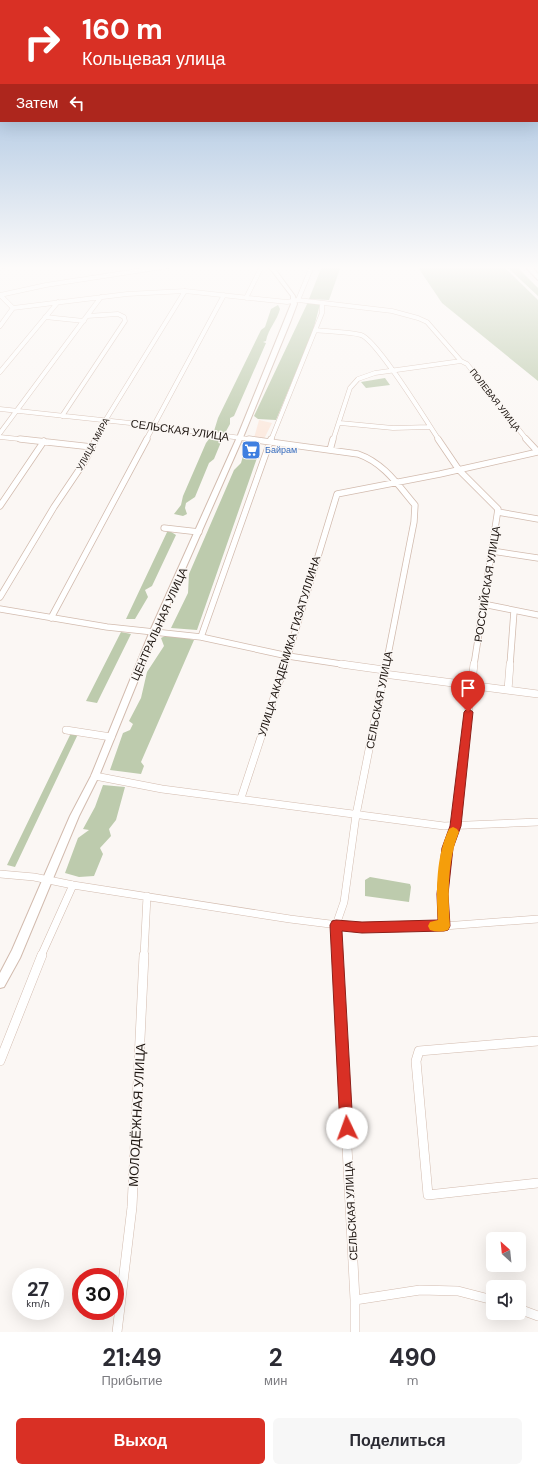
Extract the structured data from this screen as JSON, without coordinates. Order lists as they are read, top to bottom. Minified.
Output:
{"streets":{"street":["ПОЛЕВАЯ УЛИЦА","СЕЛЬСКАЯ УЛИЦА","УЛИЦА МИРА","РОССИЙСКАЯ УЛИЦА","ЦЕНТРАЛЬНАЯ УЛИЦА","УЛИЦА АКАДЕМИКА ГИЗАТУЛЛИНА","МОЛОДЁЖНАЯ УЛИЦА"]},"crossings":[["СЕЛЬСКАЯ УЛИЦА","УЛИЦА МИРА"],["СЕЛЬСКАЯ УЛИЦА","ЦЕНТРАЛЬНАЯ УЛИЦА"],["СЕЛЬСКАЯ УЛИЦА","УЛИЦА АКАДЕМИКА ГИЗАТУЛЛИНА"]],"places":{"supermarket":["Байрам"]},"north":"top left","page":{"turn":["160 m","Кольцевая улица"],"then":"Затем","speed":"27 km/h","limit":"30","eta":["21:49","Прибытие","2","мин","490","m"],"buttons":["Выход","Поделиться"]}}
